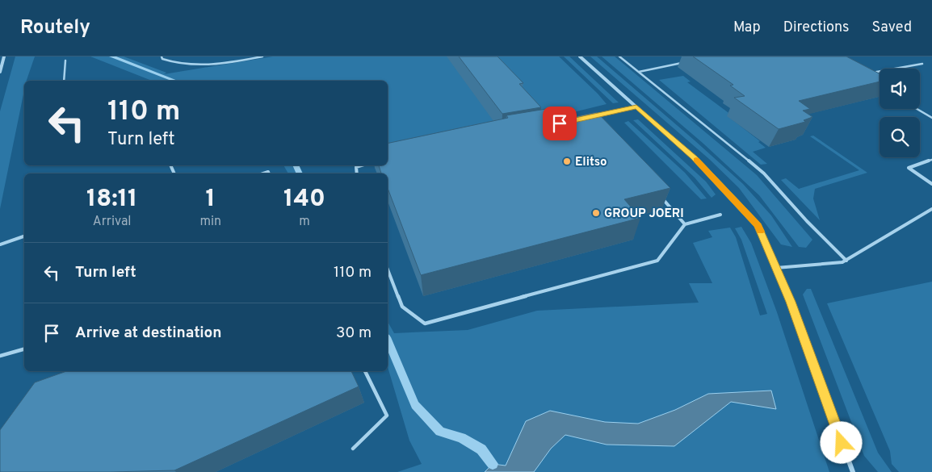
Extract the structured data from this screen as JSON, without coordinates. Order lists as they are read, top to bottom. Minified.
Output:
{"places":["Elitso","GROUP JOERI"],"page":{"header":"Routely","nav":["Map","Directions","Saved"],"turn":["110 m","Turn left"],"eta":["18:11","Arrival","1","min","140","m"],"list":[{"name":"Turn left","value":"110 m"},{"name":"Arrive at destination","value":"30 m"}]}}
